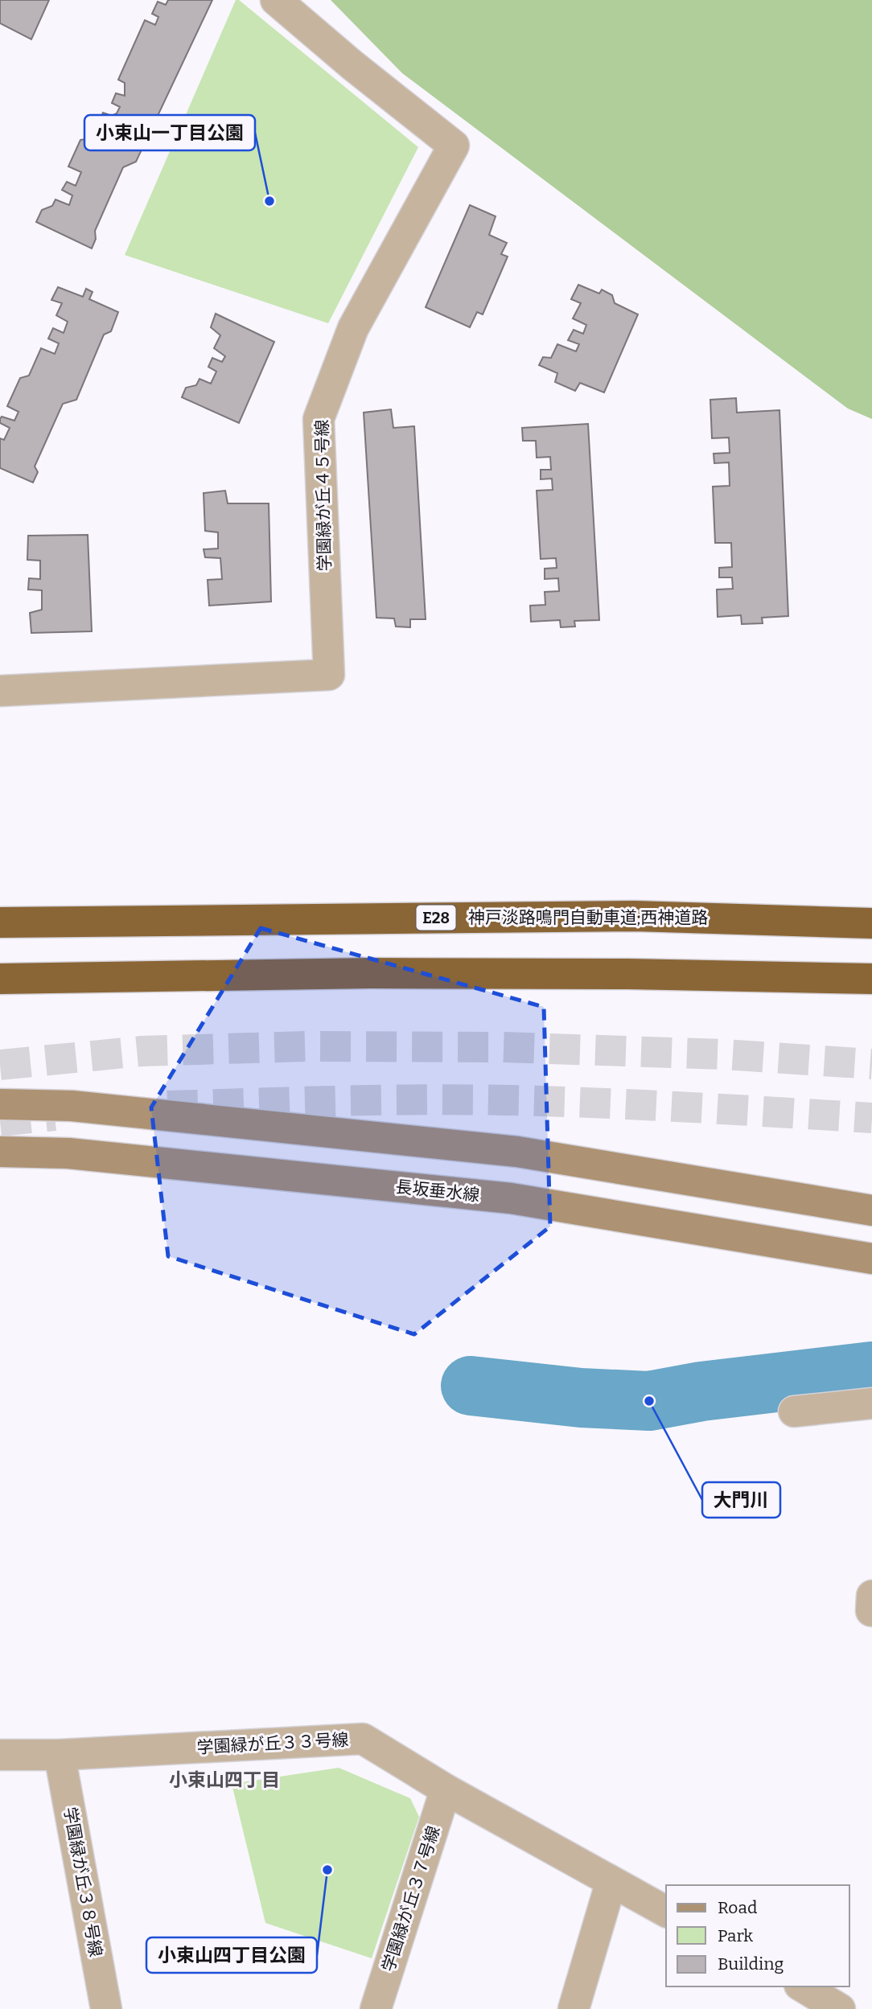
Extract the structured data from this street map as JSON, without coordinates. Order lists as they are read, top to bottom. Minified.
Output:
{"streets":{"highway":["E28","神戸淡路鳴門自動車道;西神道路"],"main road":["長坂垂水線"],"street":["学園緑が丘４５号線","学園緑が丘３３号線","学園緑が丘３８号線","学園緑が丘３７号線"]},"crossings":[["学園緑が丘３３号線","学園緑が丘３８号線"],["学園緑が丘３３号線","学園緑が丘３７号線"]],"districts":["小束山四丁目"],"places":["小束山一丁目公園","大門川","小束山四丁目公園"],"legend":["Road","Park","Building"]}
